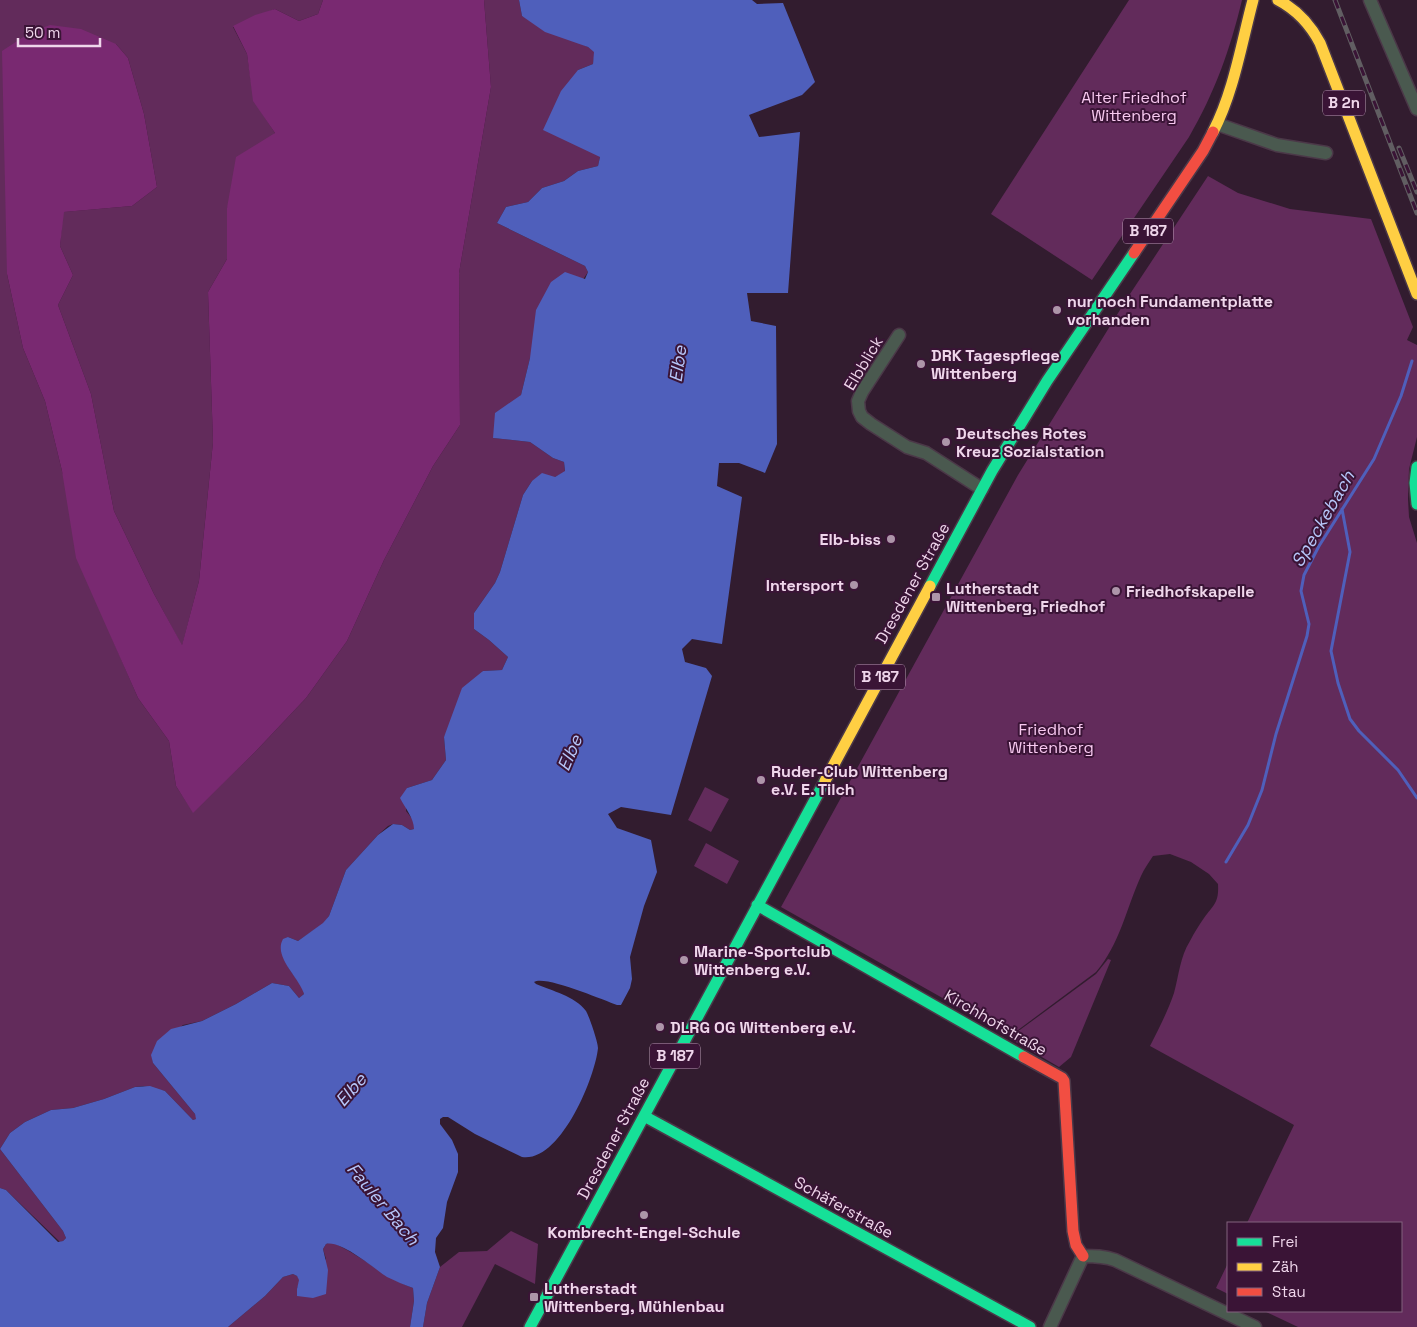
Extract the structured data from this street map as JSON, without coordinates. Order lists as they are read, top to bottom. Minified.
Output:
{"streets":{"main road":["B 2n","B 187","Dresdener Straße","Kirchhofstraße","Schäferstraße"],"street":["Elbblick"]},"crossings":[["B 187","Dresdener Straße"],["Elbblick","Dresdener Straße"],["Dresdener Straße","Kirchhofstraße"],["Dresdener Straße","Schäferstraße"]],"water":["Elbe","Speckebach","Fauler Bach"],"parks":["Alter Friedhof Wittenberg","Friedhof Wittenberg"],"places":{"other":["nur noch Fundamentplatte vorhanden","DRK Tagespflege Wittenberg","Deutsches Rotes Kreuz Sozialstation","Elb-biss","Intersport","Friedhofskapelle","Ruder-Club Wittenberg e.V. E. Tilch","Marine-Sportclub Wittenberg e.V.","DLRG OG Wittenberg e.V.","Kombrecht-Engel-Schule"],"transit":["Lutherstadt Wittenberg, Friedhof","Lutherstadt Wittenberg, Mühlenbau"]},"legend":["Frei","Zäh","Stau"],"scale_bar":"50 m"}
